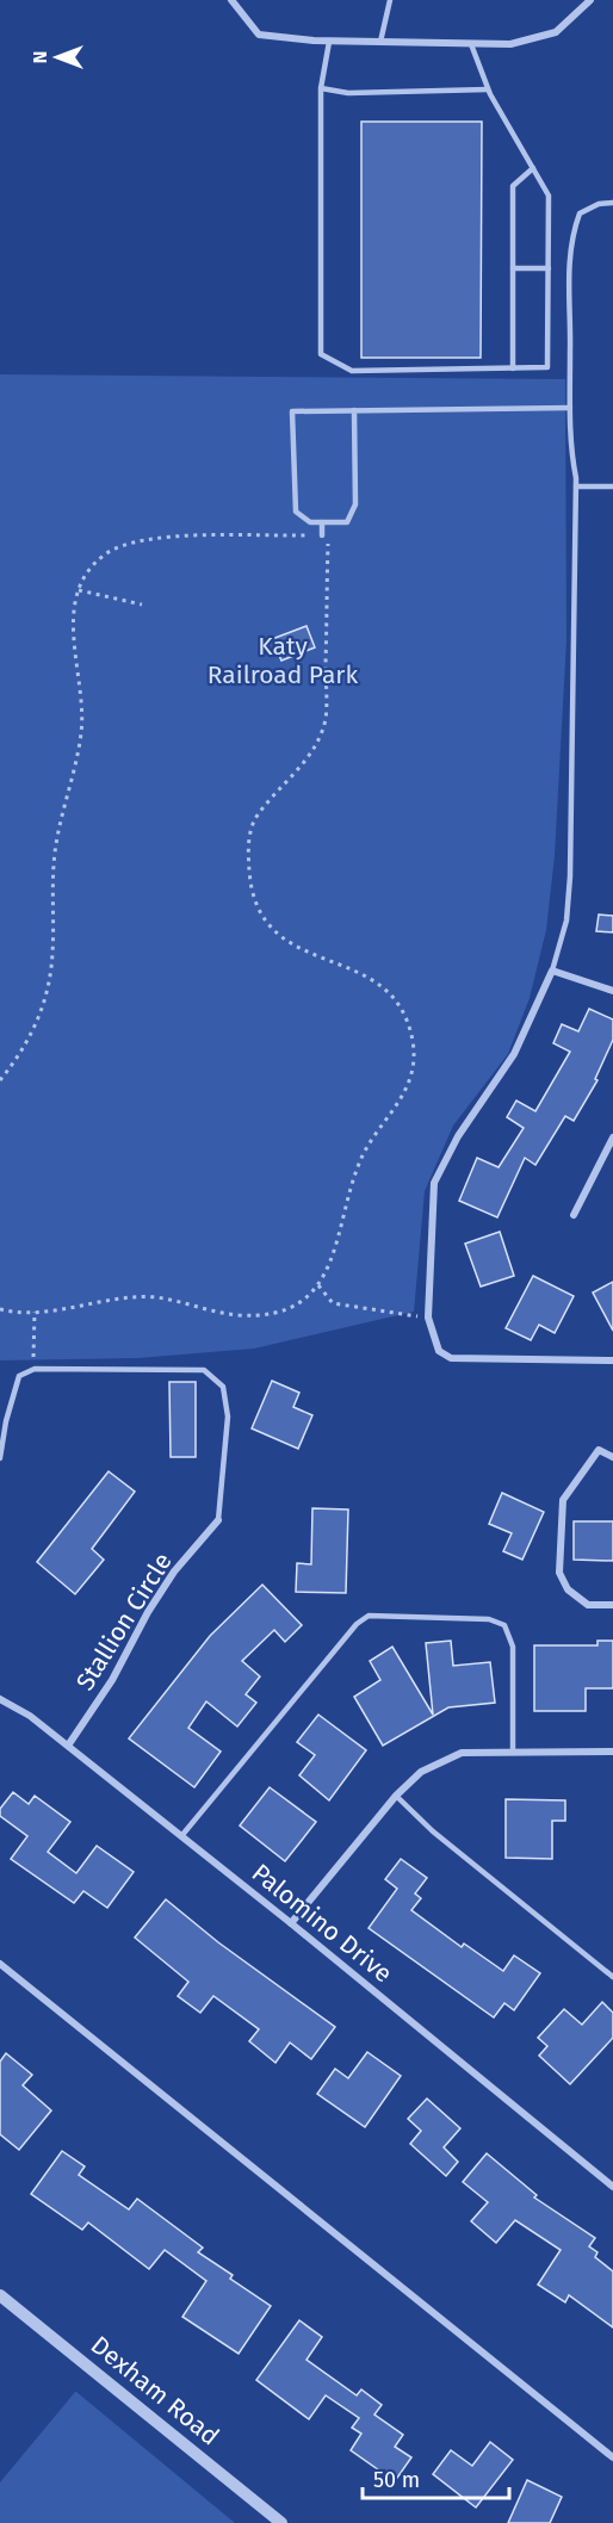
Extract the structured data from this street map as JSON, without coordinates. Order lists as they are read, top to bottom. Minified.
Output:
{"streets":{"street":["Stallion Circle","Palomino Drive","Dexham Road"]},"crossings":[["Stallion Circle","Palomino Drive"]],"parks":["Katy Railroad Park"],"scale_bar":"50 m","north":"left"}
